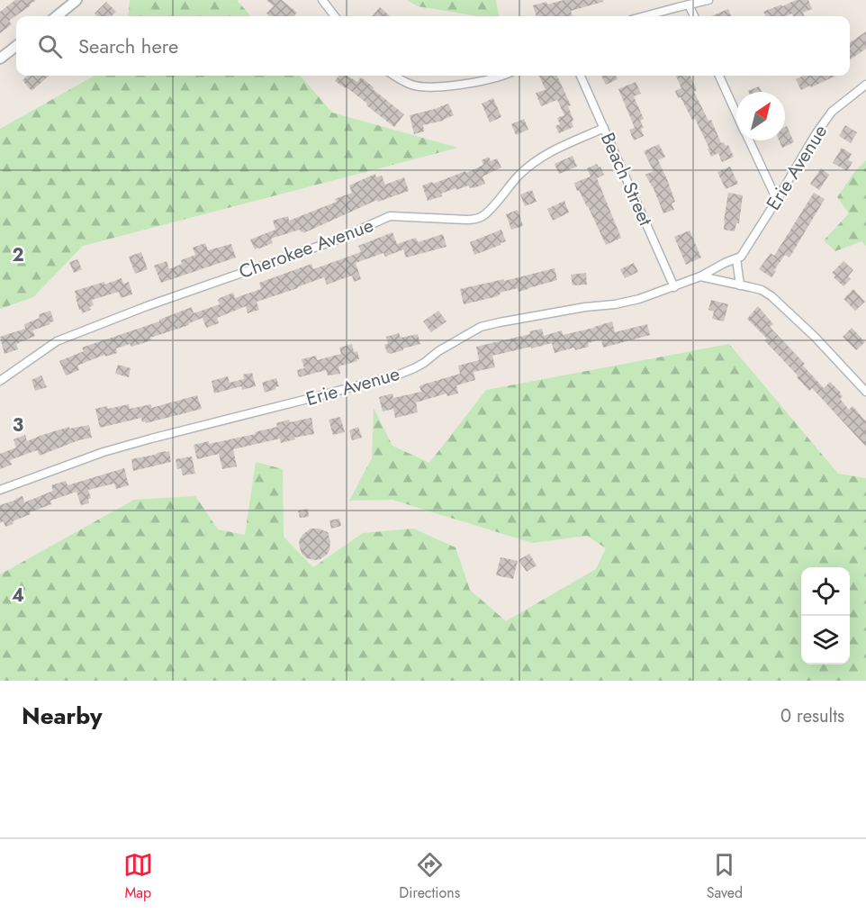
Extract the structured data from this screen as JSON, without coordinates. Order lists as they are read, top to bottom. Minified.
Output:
{"streets":{"street":["Erie Avenue","Beach Street","Cherokee Avenue"]},"crossings":[["Erie Avenue","Beach Street"],["Beach Street","Cherokee Avenue"]],"north":"top right","page":{"search":"Search here","heading":["Nearby","0 results"],"nav":["Map","Directions","Saved"]},"grid":{"rows":["2","3","4"]}}
